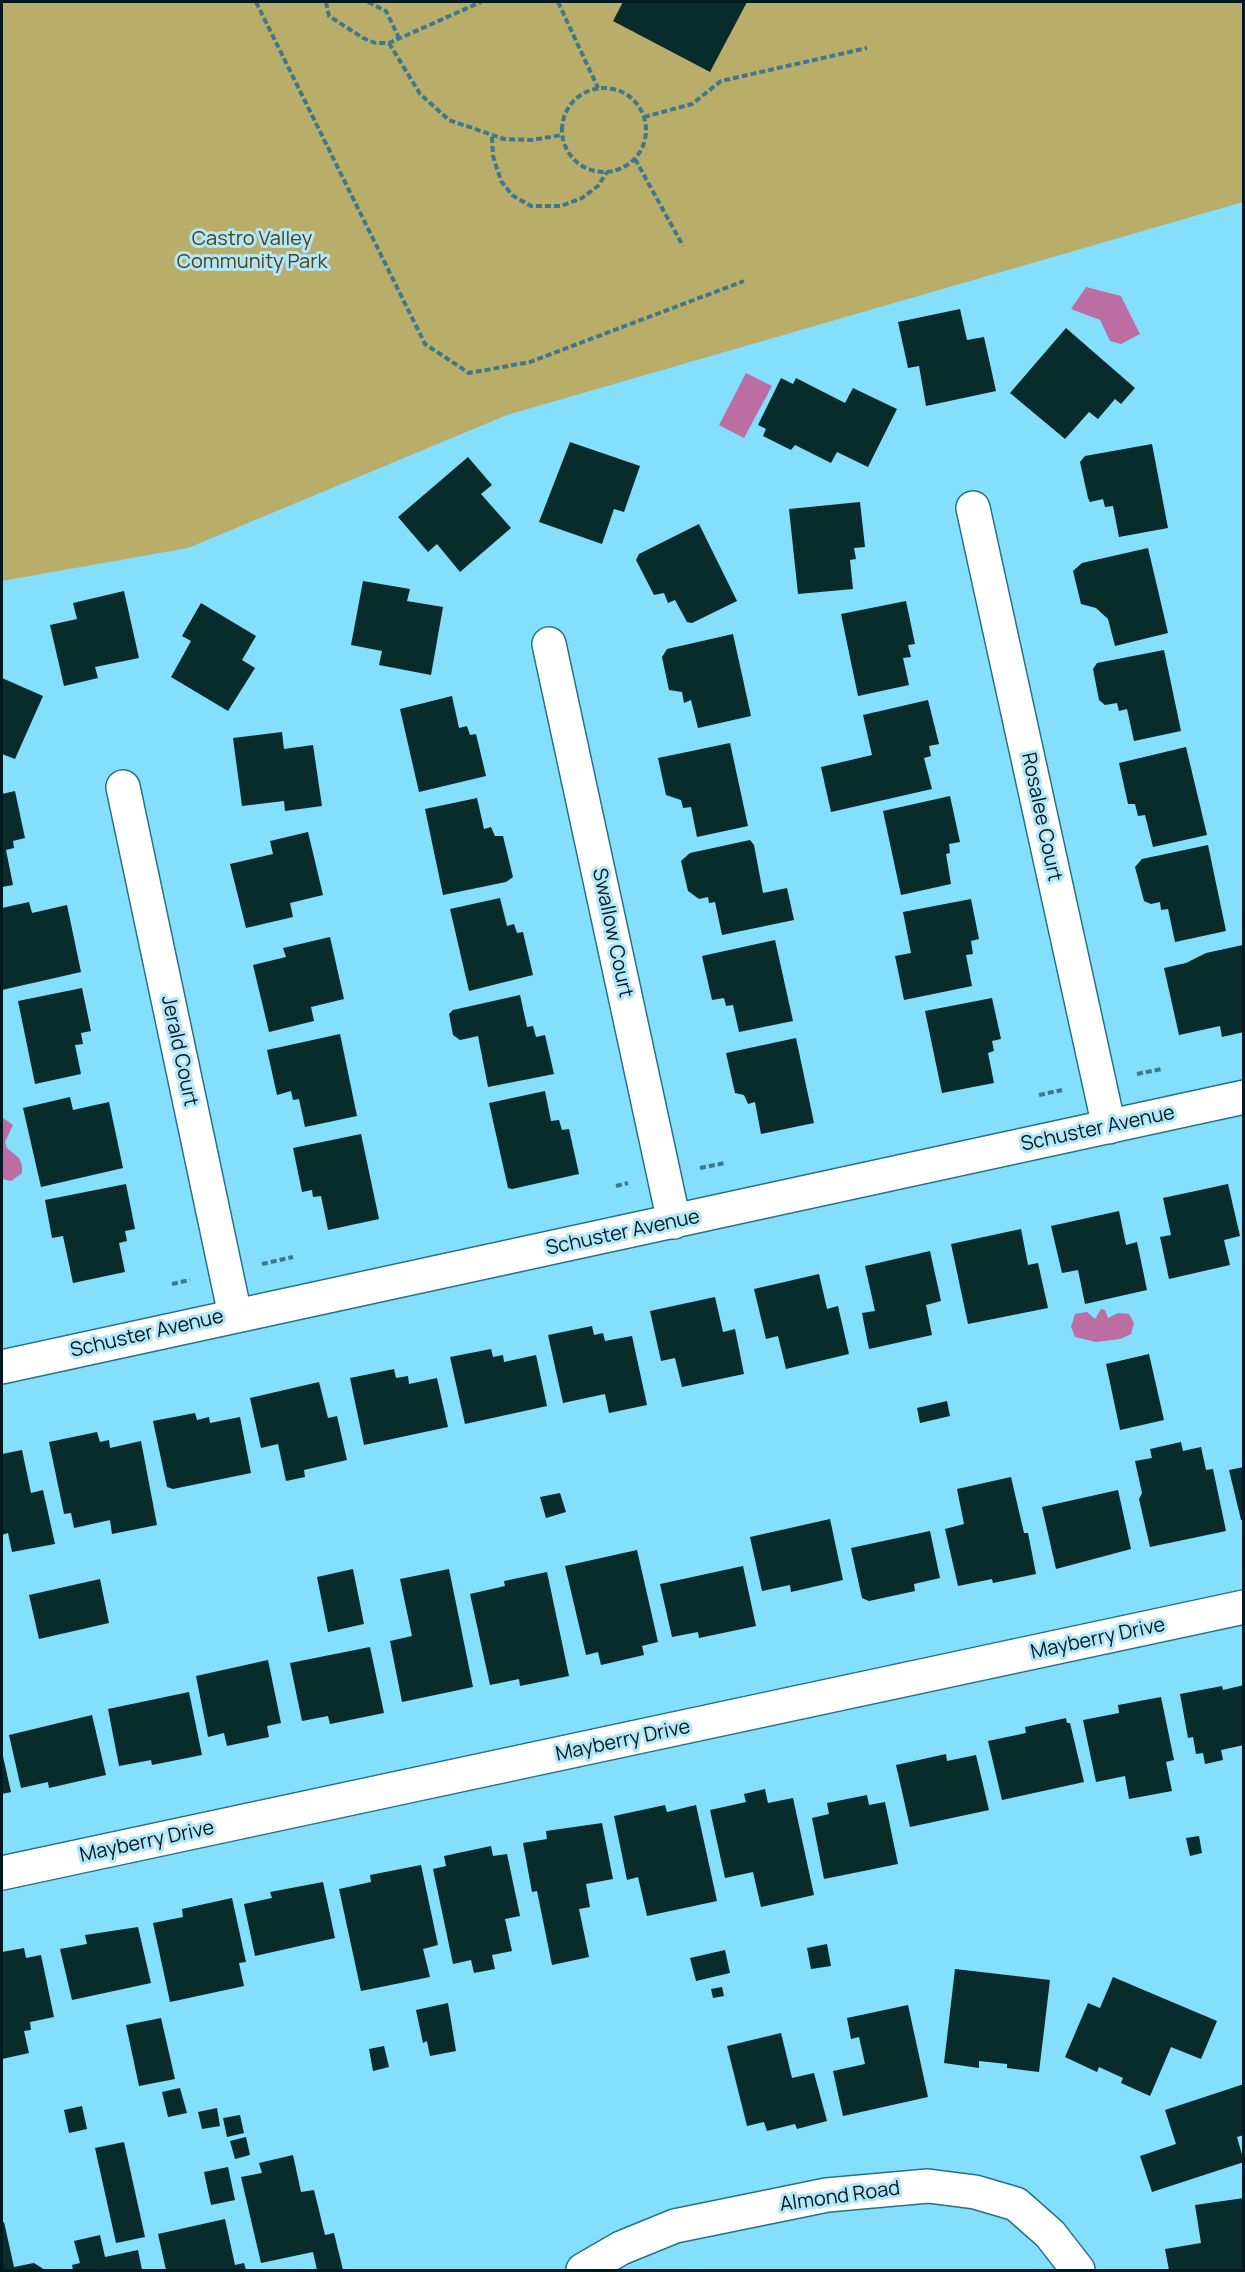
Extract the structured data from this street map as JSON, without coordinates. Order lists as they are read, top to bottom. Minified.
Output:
{"streets":{"street":["Rosalee Court","Swallow Court","Jerald Court","Schuster Avenue","Mayberry Drive","Almond Road"]},"crossings":[["Rosalee Court","Schuster Avenue"],["Swallow Court","Schuster Avenue"],["Jerald Court","Schuster Avenue"]],"parks":["Castro Valley Community Park"]}
